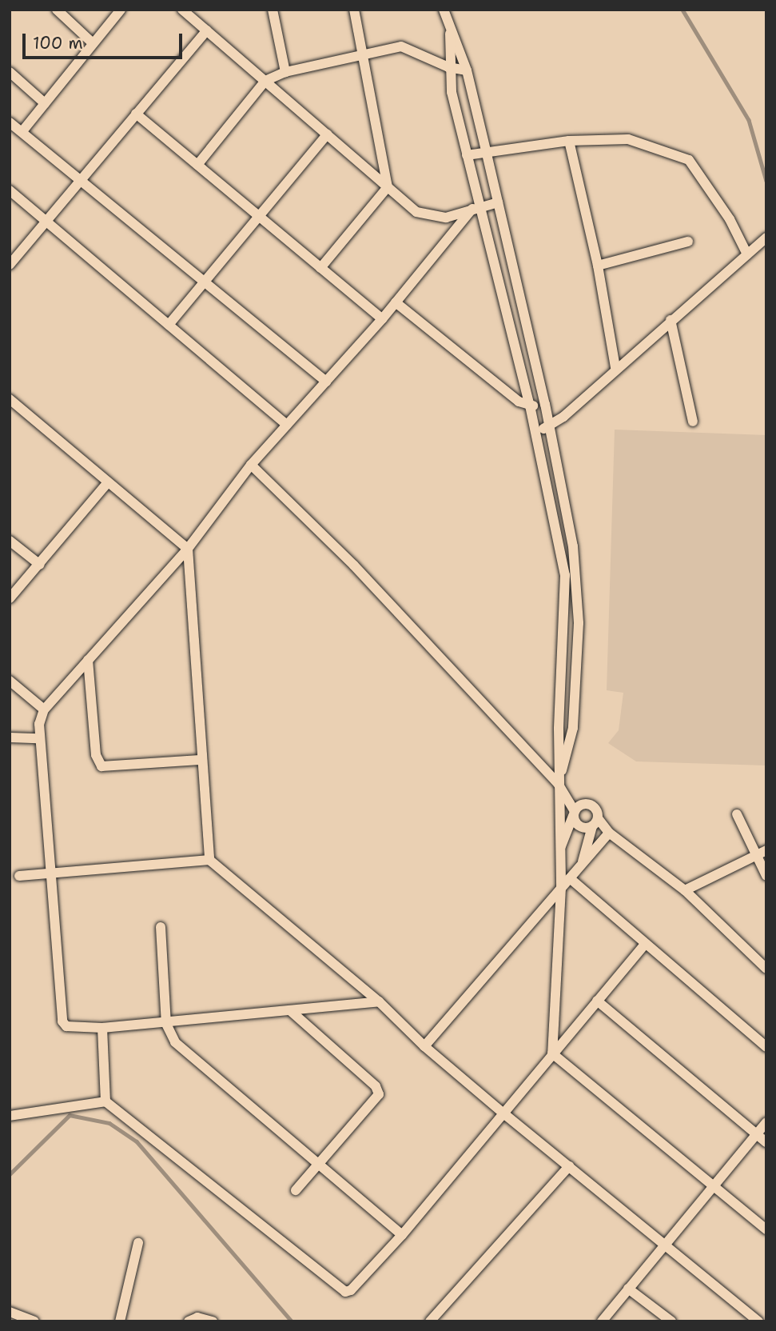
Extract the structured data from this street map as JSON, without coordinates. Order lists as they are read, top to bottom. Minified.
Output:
{"scale_bar":"100 m"}
